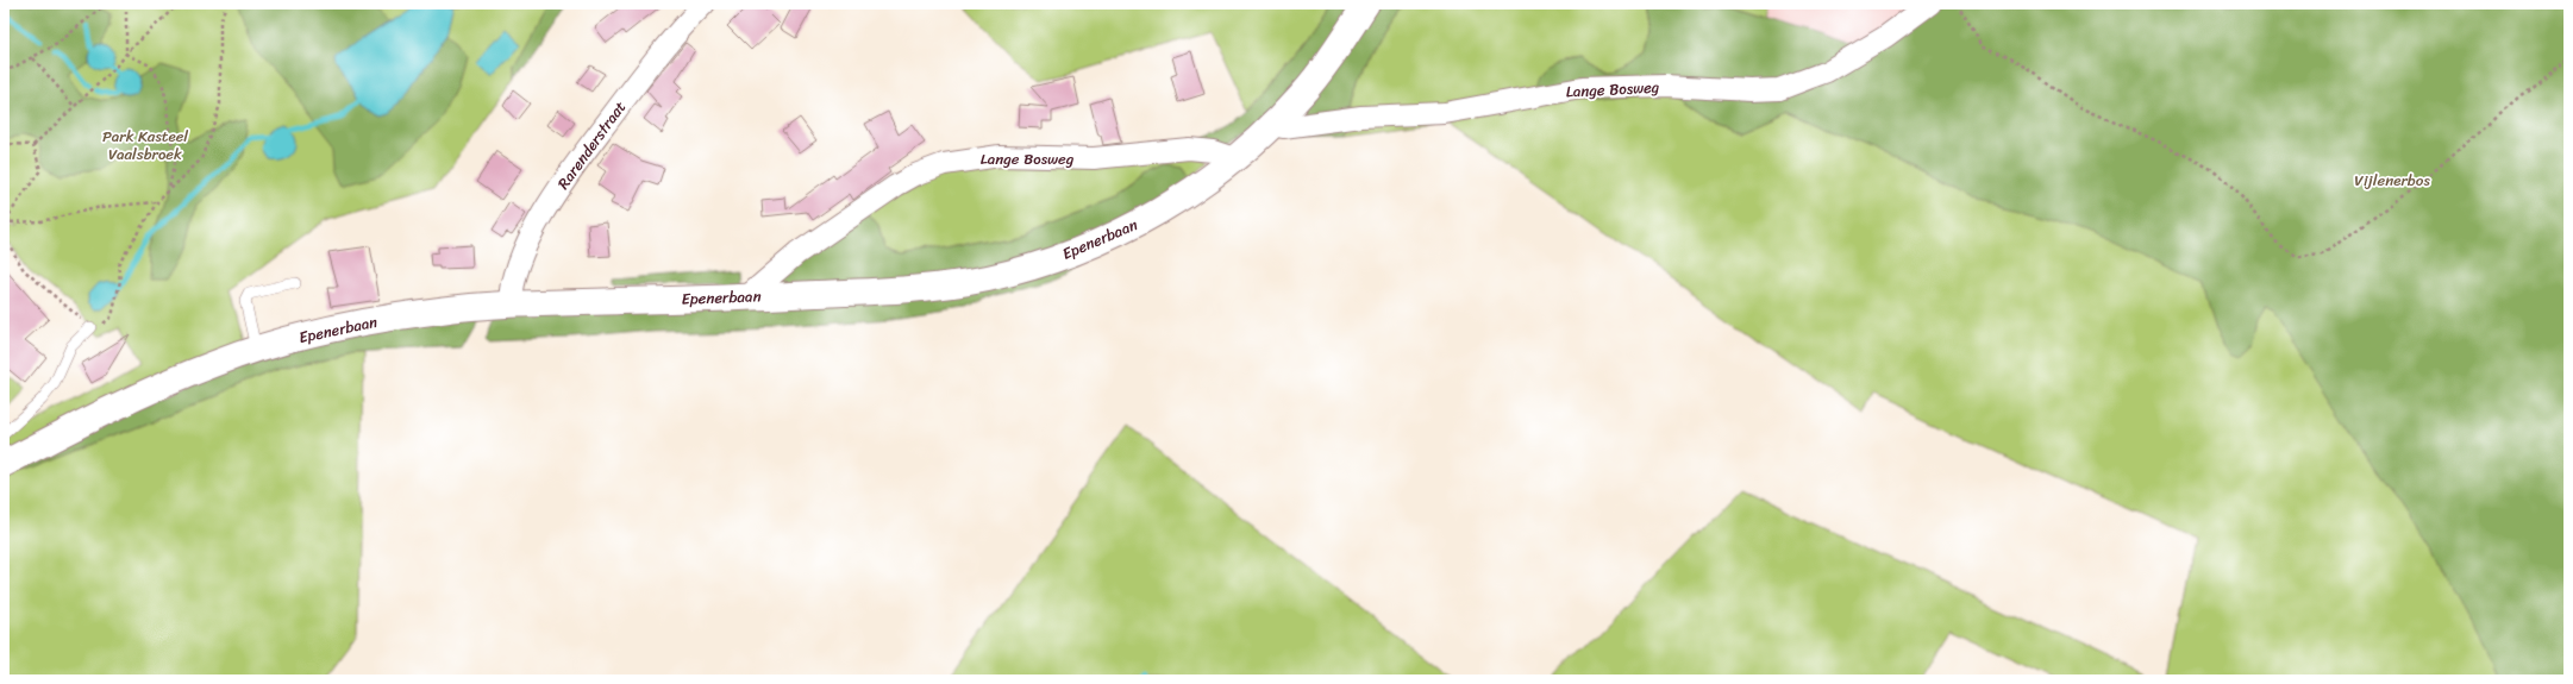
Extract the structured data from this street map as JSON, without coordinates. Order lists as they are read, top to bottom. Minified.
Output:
{"streets":{"street":["Lange Bosweg","Rarenderstraat","Epenerbaan"]},"crossings":[["Lange Bosweg","Epenerbaan"],["Rarenderstraat","Epenerbaan"]],"parks":["Park Kasteel Vaalsbroek","Vijlenerbos"]}
